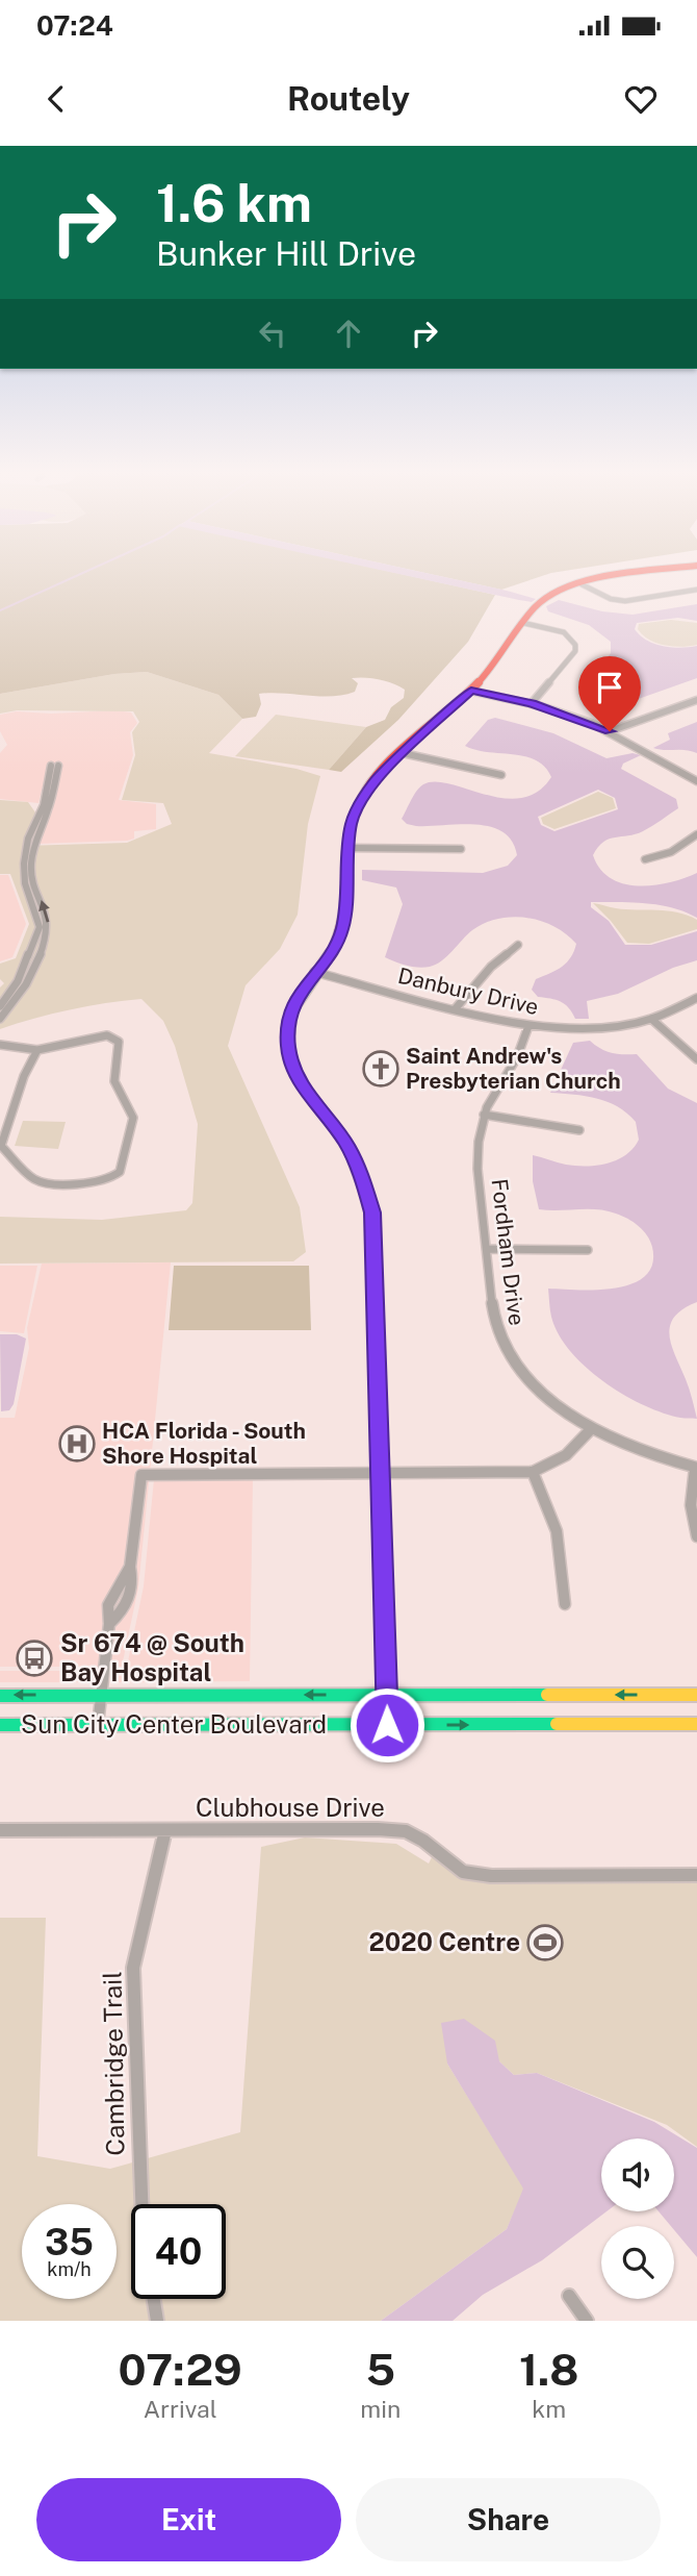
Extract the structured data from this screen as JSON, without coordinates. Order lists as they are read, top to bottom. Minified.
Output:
{"streets":{"street":["Danbury Drive","Fordham Drive","Sun City Center Boulevard","Clubhouse Drive","Cambridge Trail"]},"crossings":[["Danbury Drive","Fordham Drive"],["Clubhouse Drive","Cambridge Trail"]],"places":{"church":["Saint Andrew's Presbyterian Church"],"hospital":["HCA Florida - South Shore Hospital"],"bus stop":["Sr 674 @ South Bay Hospital"],"sports":["2020 Centre"]},"page":{"status":"07:24","header":"Routely","turn":["1.6 km","Bunker Hill Drive"],"speed":"35 km/h","limit":"40","eta":["07:29","Arrival","5","min","1.8","km"],"buttons":["Exit","Share"]}}
